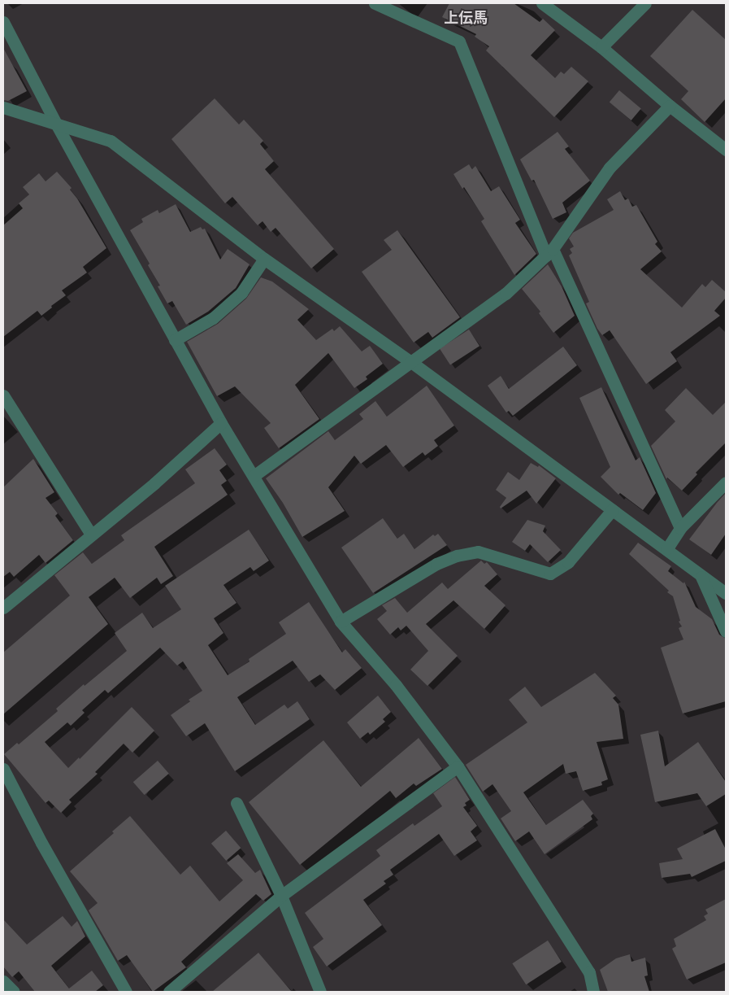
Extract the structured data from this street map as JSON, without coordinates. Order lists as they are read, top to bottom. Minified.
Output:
{"districts":["上伝馬"]}
